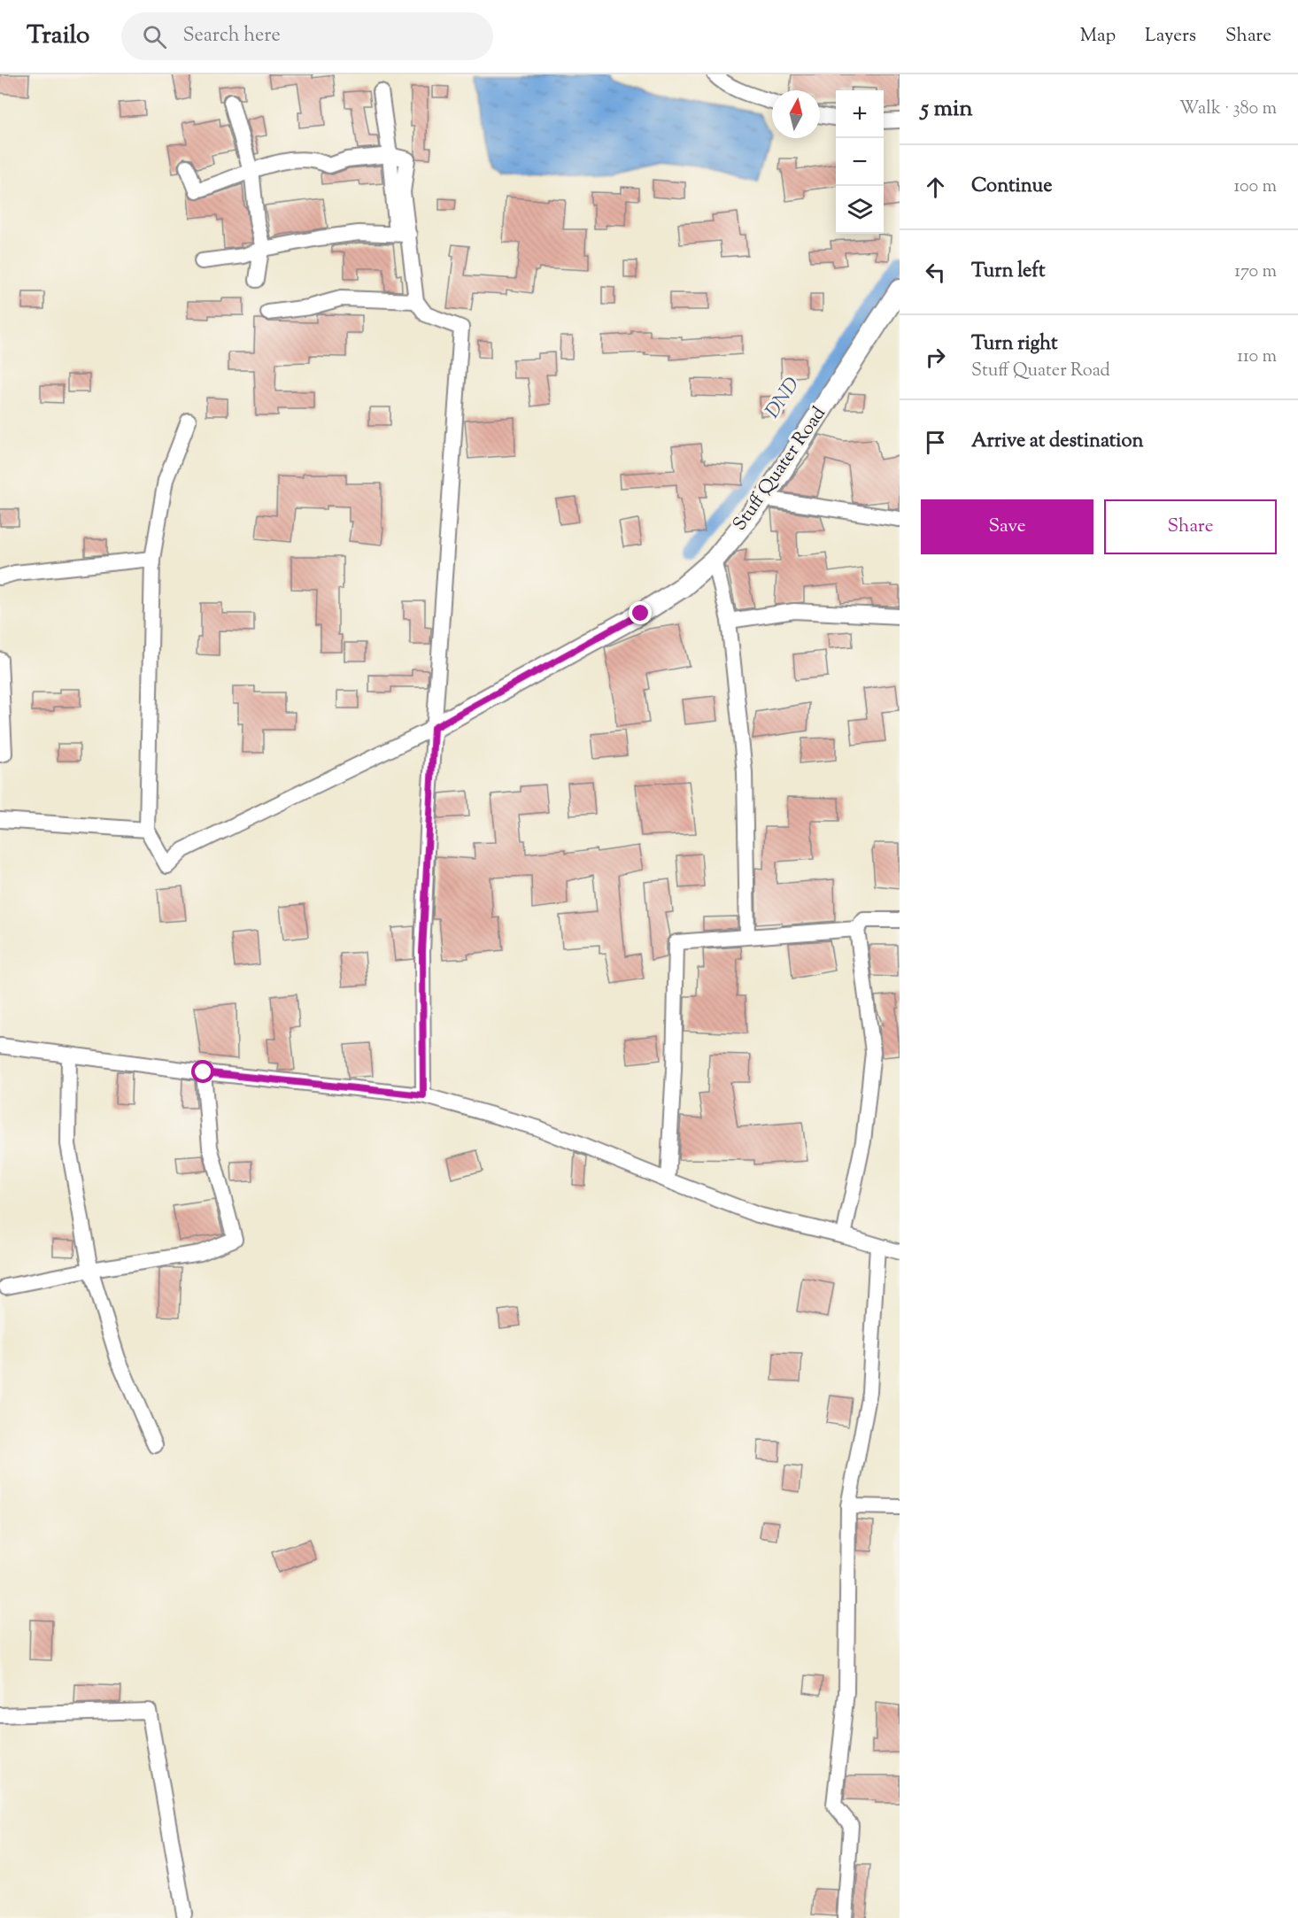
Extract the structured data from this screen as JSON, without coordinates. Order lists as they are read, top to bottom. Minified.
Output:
{"streets":{"street":["Stuff Quater Road"]},"water":["DND"],"north":"top","page":{"header":"Trailo","search":"Search here","nav":["Map","Layers","Share"],"heading":["5 min","Walk · 380 m"],"map_buttons":["+","−"],"list":[["Continue","100 m"],["Turn left","170 m"],["Turn right","Stuff Quater Road","110 m"],"Arrive at destination"],"buttons":["Save","Share"]}}
